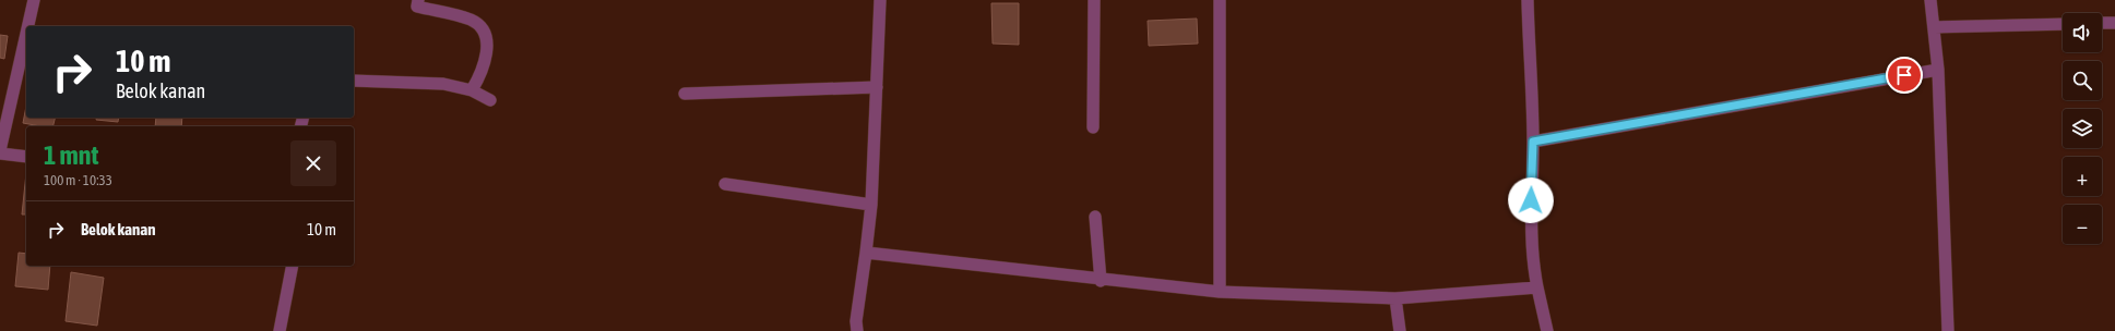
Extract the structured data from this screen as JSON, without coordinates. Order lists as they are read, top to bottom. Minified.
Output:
{"page":{"map_buttons":["+","−"],"turn":["10 m","Belok kanan"],"heading":["1 mnt","100 m · 10:33"],"list":[{"name":"Belok kanan","value":"10 m"}]}}
